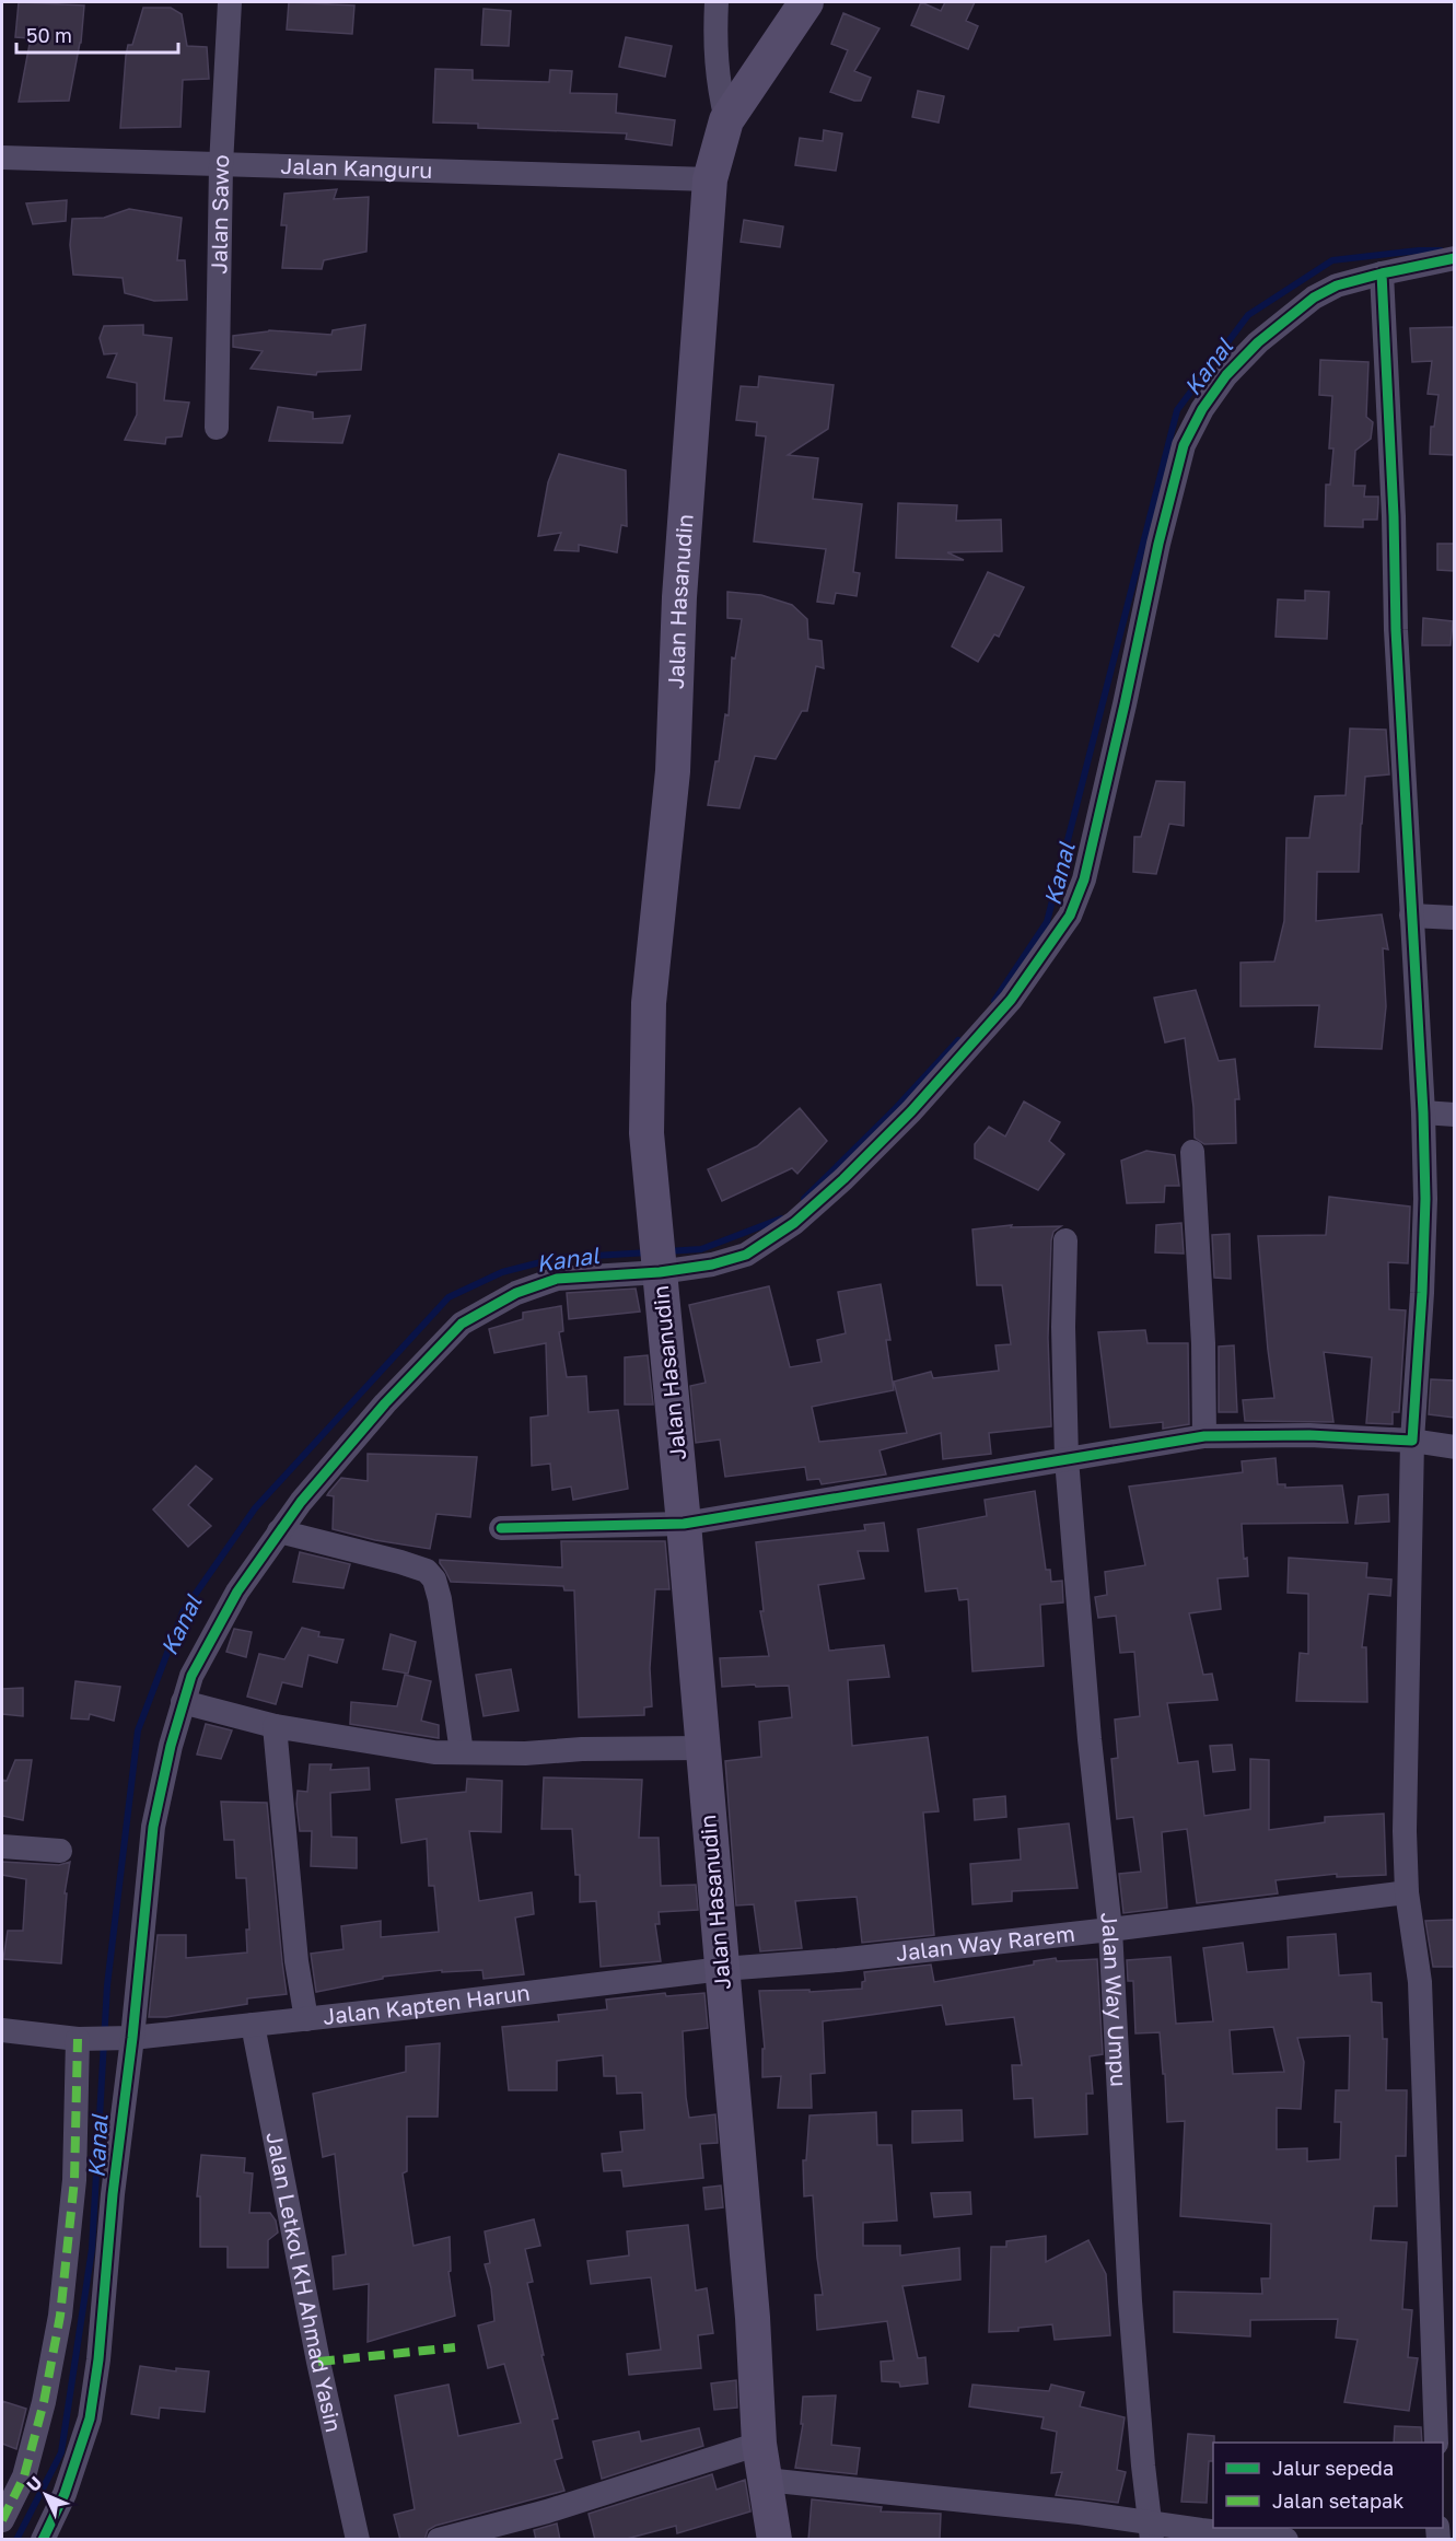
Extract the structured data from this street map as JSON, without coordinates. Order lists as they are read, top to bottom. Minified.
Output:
{"streets":{"main road":["Jalan Hasanudin"],"street":["Jalan Kanguru","Jalan Sawo","Jalan Way Rarem","Jalan Way Umpu","Jalan Kapten Harun","Jalan Letkol KH Ahmad Yasin"]},"crossings":[["Jalan Kanguru","Jalan Sawo"],["Jalan Kanguru","Jalan Hasanudin"],["Jalan Hasanudin","Jalan Way Rarem"],["Jalan Hasanudin","Jalan Kapten Harun"],["Jalan Way Rarem","Jalan Way Umpu"],["Jalan Way Rarem","Jalan Kapten Harun"],["Jalan Kapten Harun","Jalan Letkol KH Ahmad Yasin"]],"water":["Kanal"],"legend":["Jalur sepeda","Jalan setapak"],"scale_bar":"50 m","north":"top left"}
